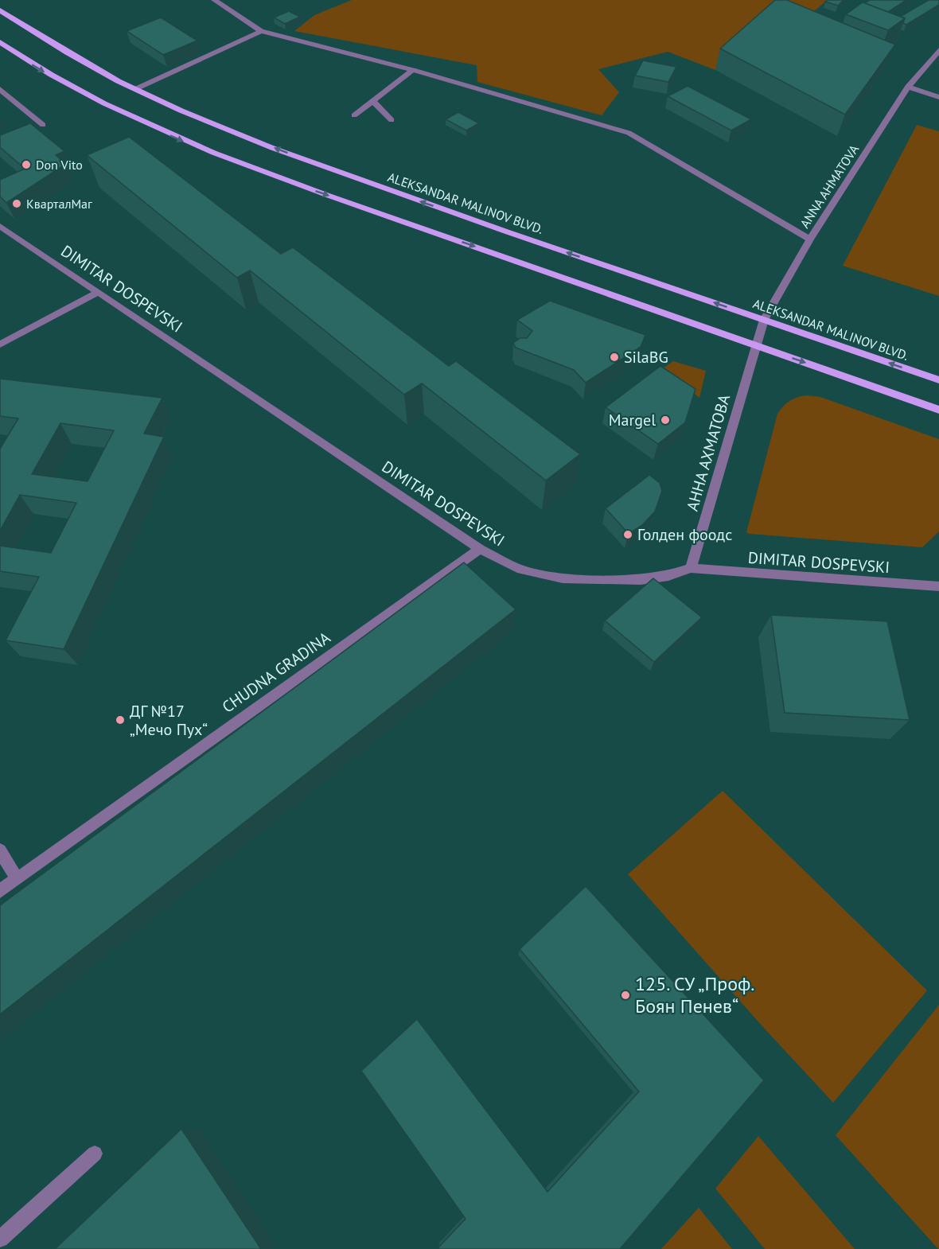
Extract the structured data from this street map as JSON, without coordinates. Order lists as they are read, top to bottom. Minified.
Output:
{"streets":{"main road":["ALEKSANDAR MALINOV BLVD."],"street":["ANNA AHMATOVA","DIMITAR DOSPEVSKI","АННА АХМАТОВА","CHUDNA GRADINA"]},"crossings":[["ANNA AHMATOVA","ALEKSANDAR MALINOV BLVD."],["ANNA AHMATOVA","АННА АХМАТОВА"],["DIMITAR DOSPEVSKI","АННА АХМАТОВА"],["DIMITAR DOSPEVSKI","CHUDNA GRADINA"]],"places":["Don Vito","КварталМаг","SilaBG","Margel","Голден фоодс","ДГ №17 „Мечо Пух“","125. СУ „Проф. Боян Пенев“"]}
